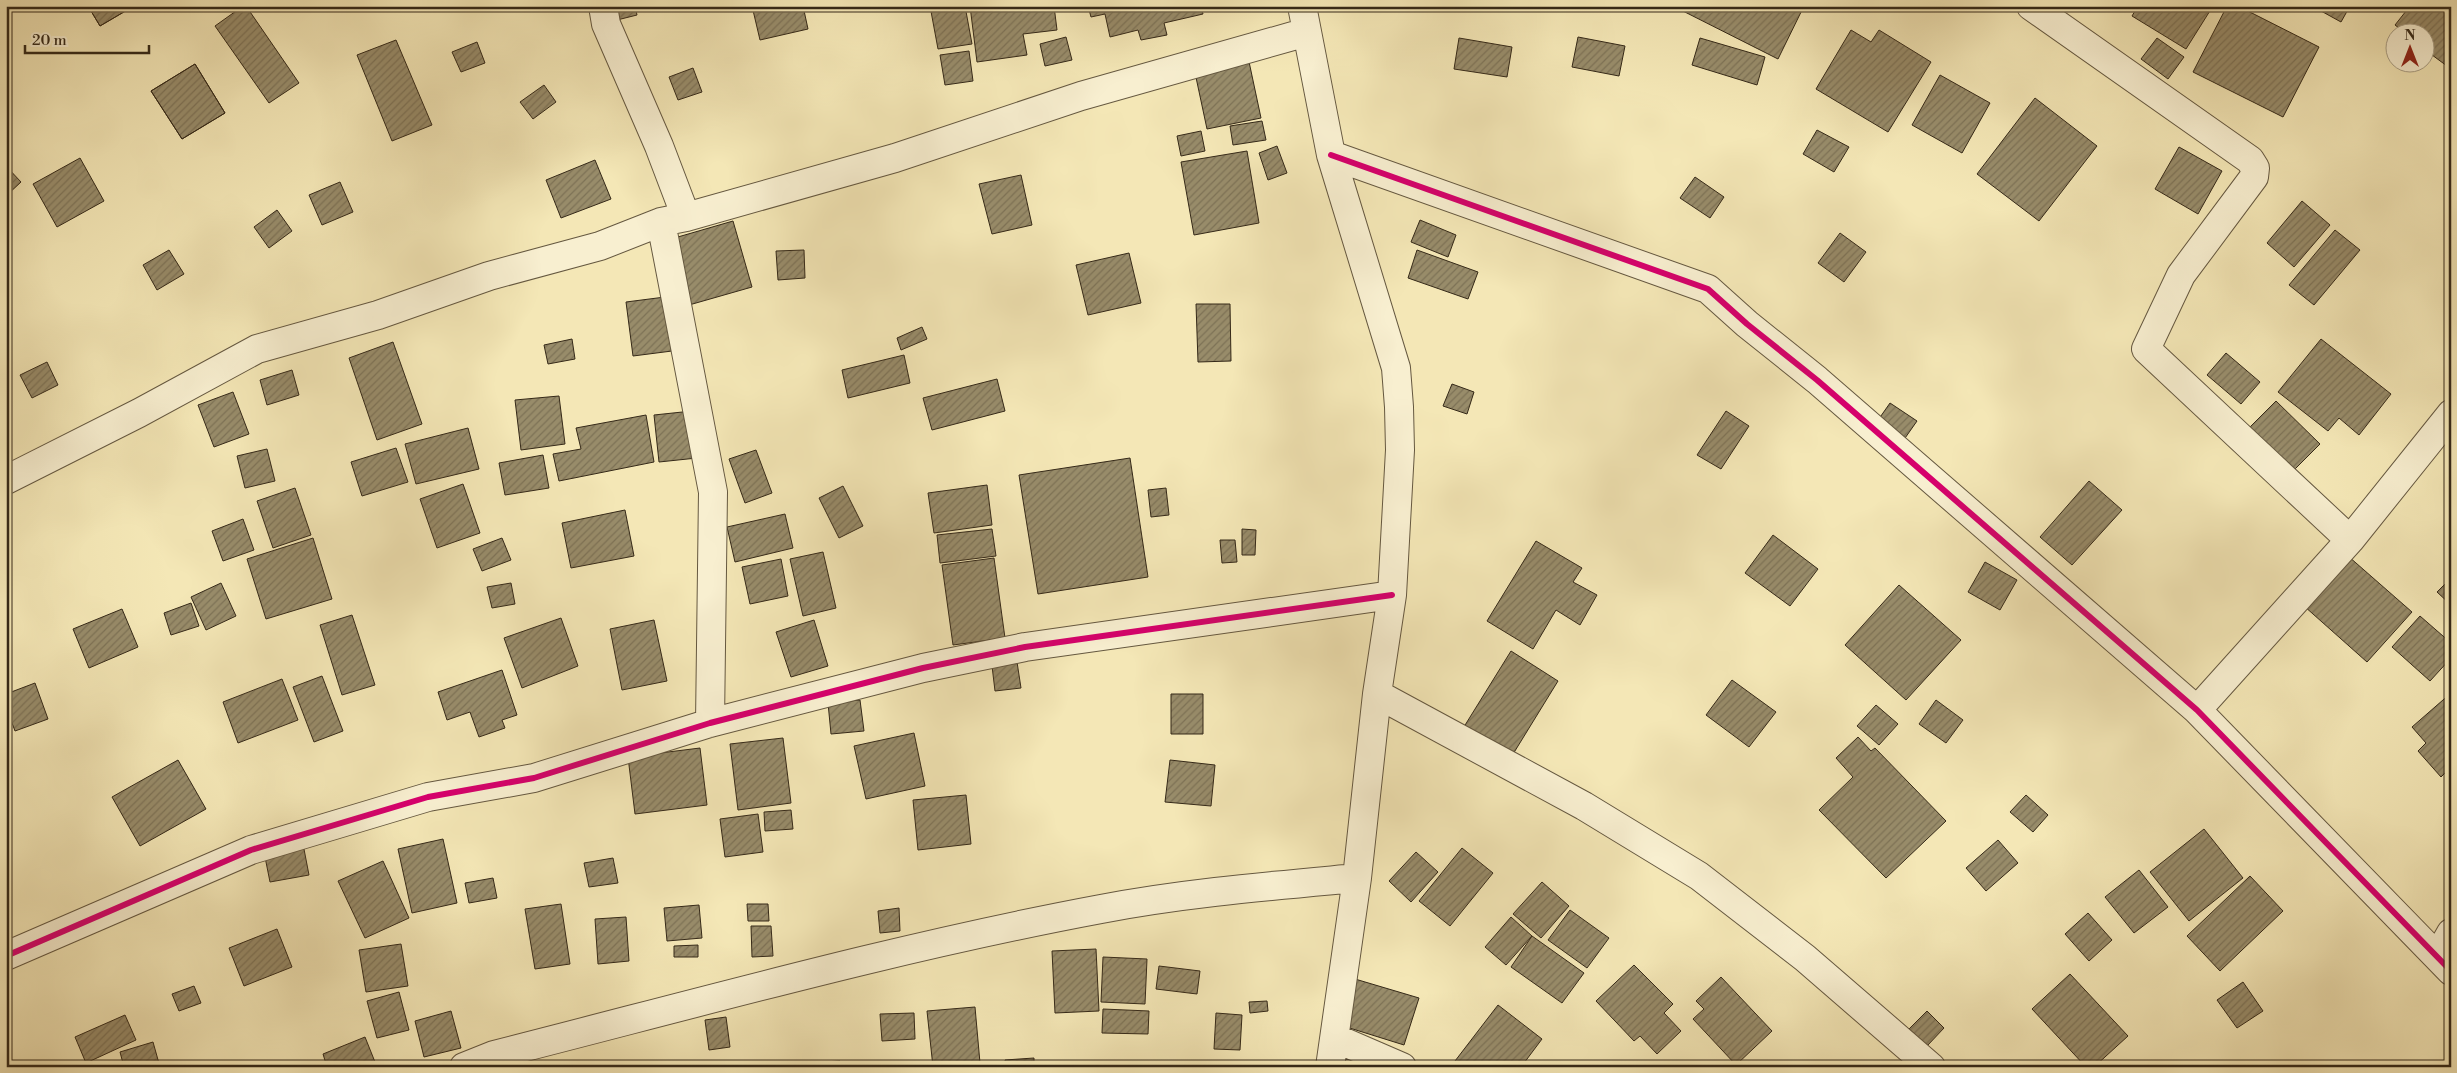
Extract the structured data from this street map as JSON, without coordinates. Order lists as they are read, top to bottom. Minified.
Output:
{"scale_bar":"20 m","north":"top"}
